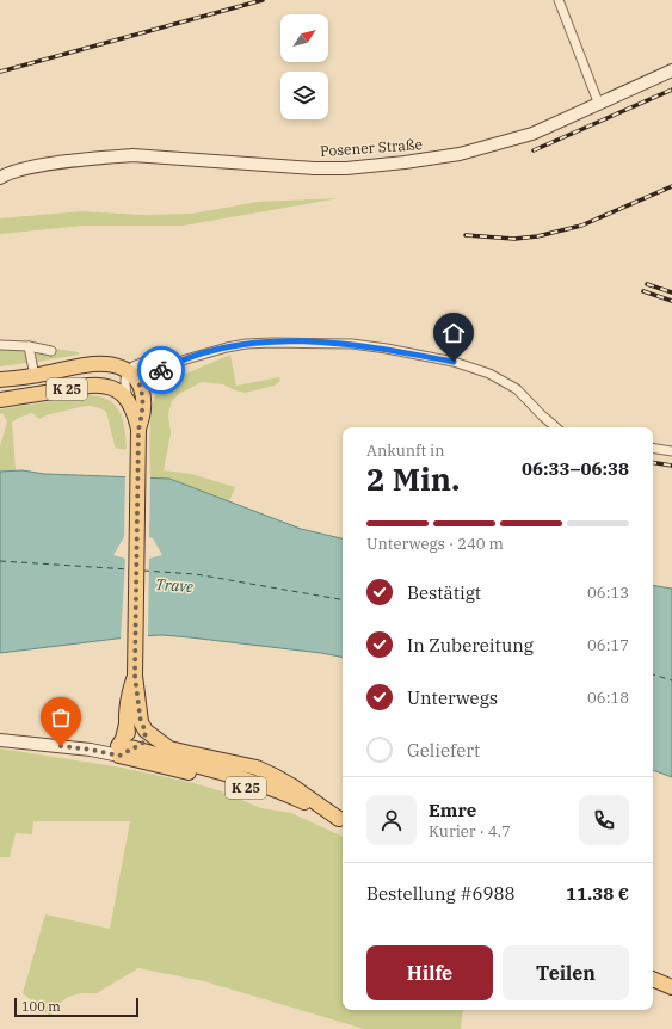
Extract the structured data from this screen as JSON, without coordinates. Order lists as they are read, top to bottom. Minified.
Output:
{"streets":{"main road":["K 25"],"street":["Posener Straße"]},"water":["Trave"],"scale_bar":"100 m","north":"top right","page":{"heading":["2 Min.","Ankunft in","06:33–06:38"],"panel":["Emre","Kurier · 4.7","Bestellung #6988","11.38 €"],"bar":"Unterwegs · 240 m","list":[["Bestätigt","06:13"],["In Zubereitung","06:17"],["Unterwegs","06:18"],"Geliefert"],"buttons":["Hilfe","Teilen"],"scale":"100 m"}}
